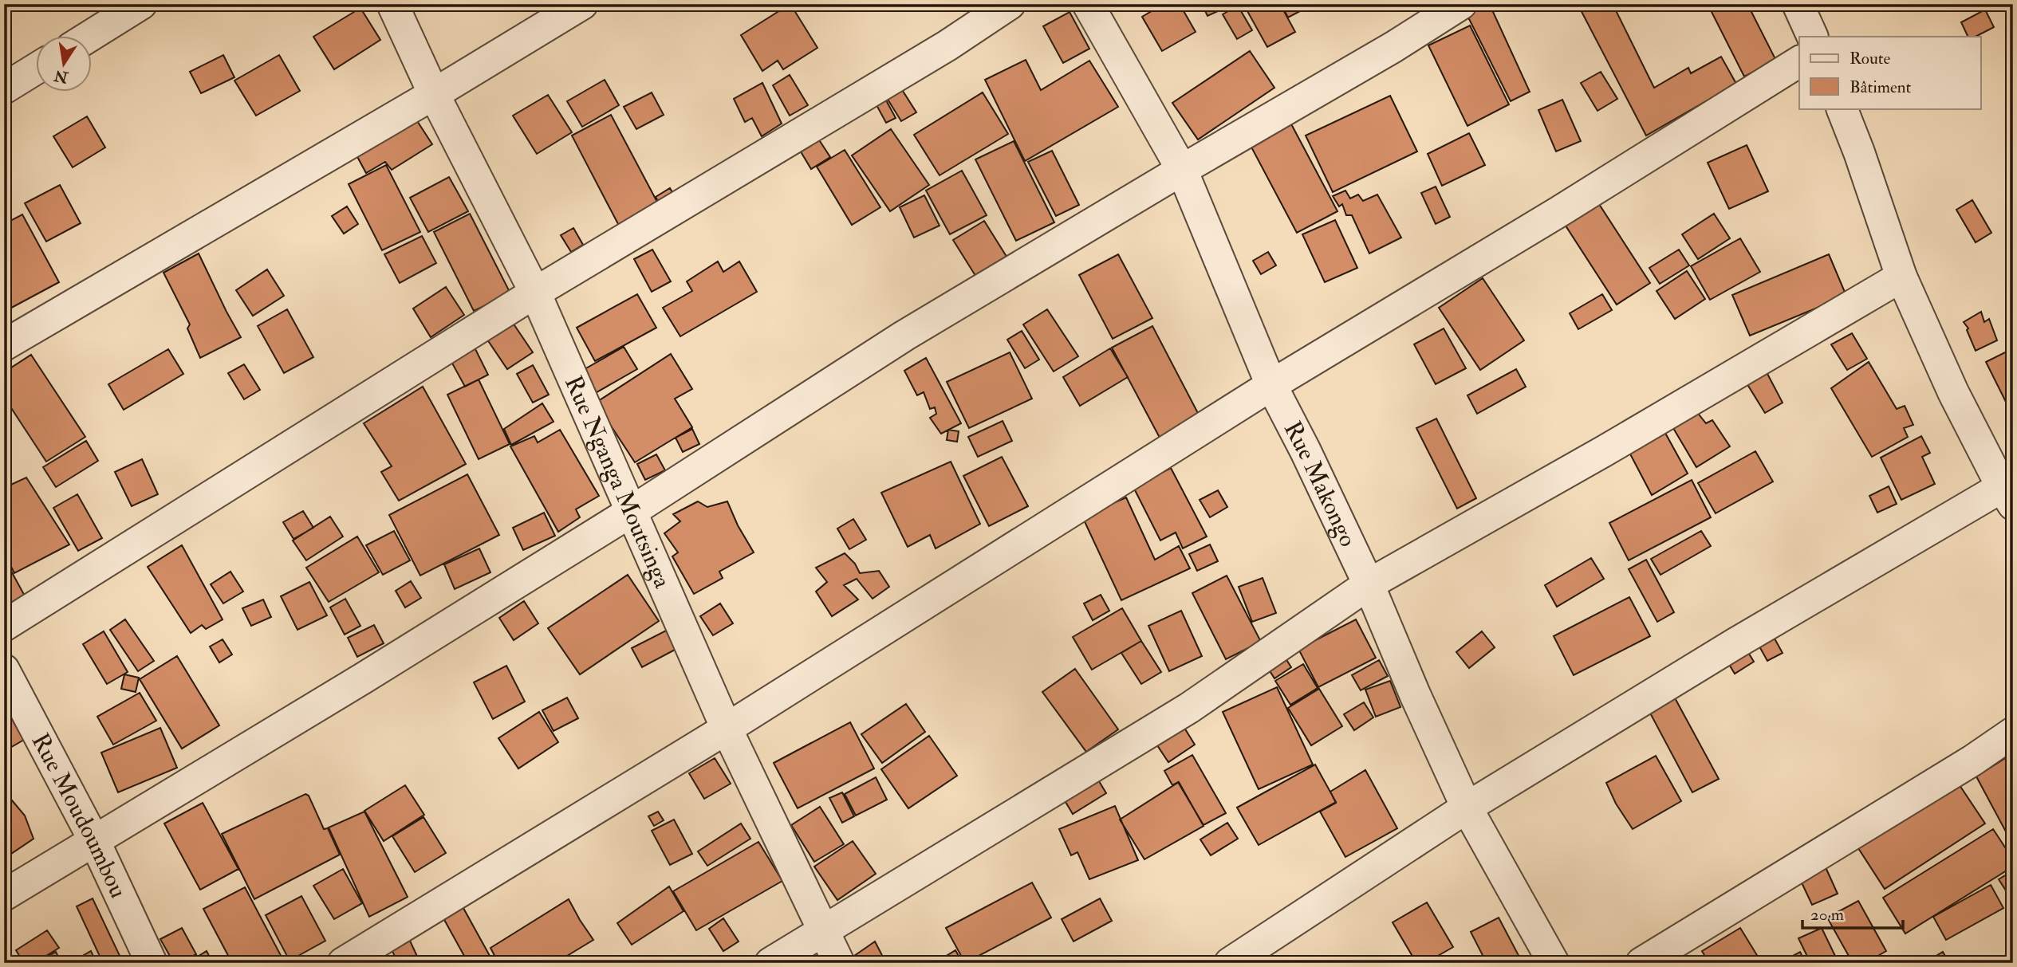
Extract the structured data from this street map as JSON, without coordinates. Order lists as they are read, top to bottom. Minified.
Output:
{"streets":{"street":["Rue Nganga Moutsinga","Rue Makongo","Rue Moudoumbou"]},"legend":["Route","Bâtiment"],"scale_bar":"20 m","north":"bottom"}
